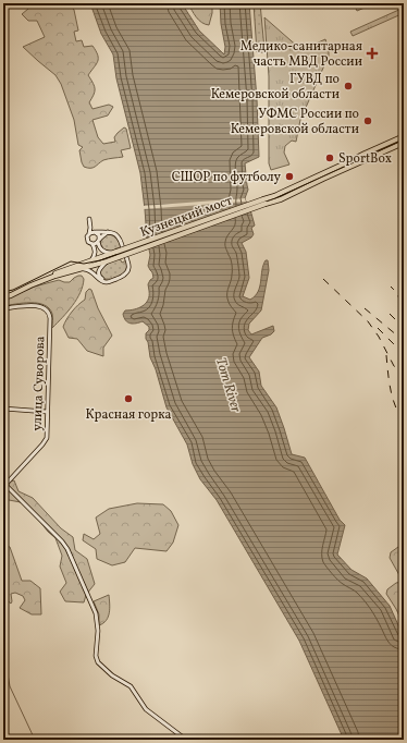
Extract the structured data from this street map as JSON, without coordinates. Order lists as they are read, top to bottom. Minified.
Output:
{"streets":{"main road":["Кузнецкий мост","улица Суворова"]},"water":["Tom River"],"places":{"health":["Медико-санитарная часть МВД России"],"other":["ГУВД по Кемеровской области","УФМС России по Кемеровской области","SportBox","СШОР по футболу","Красная горка"]}}
